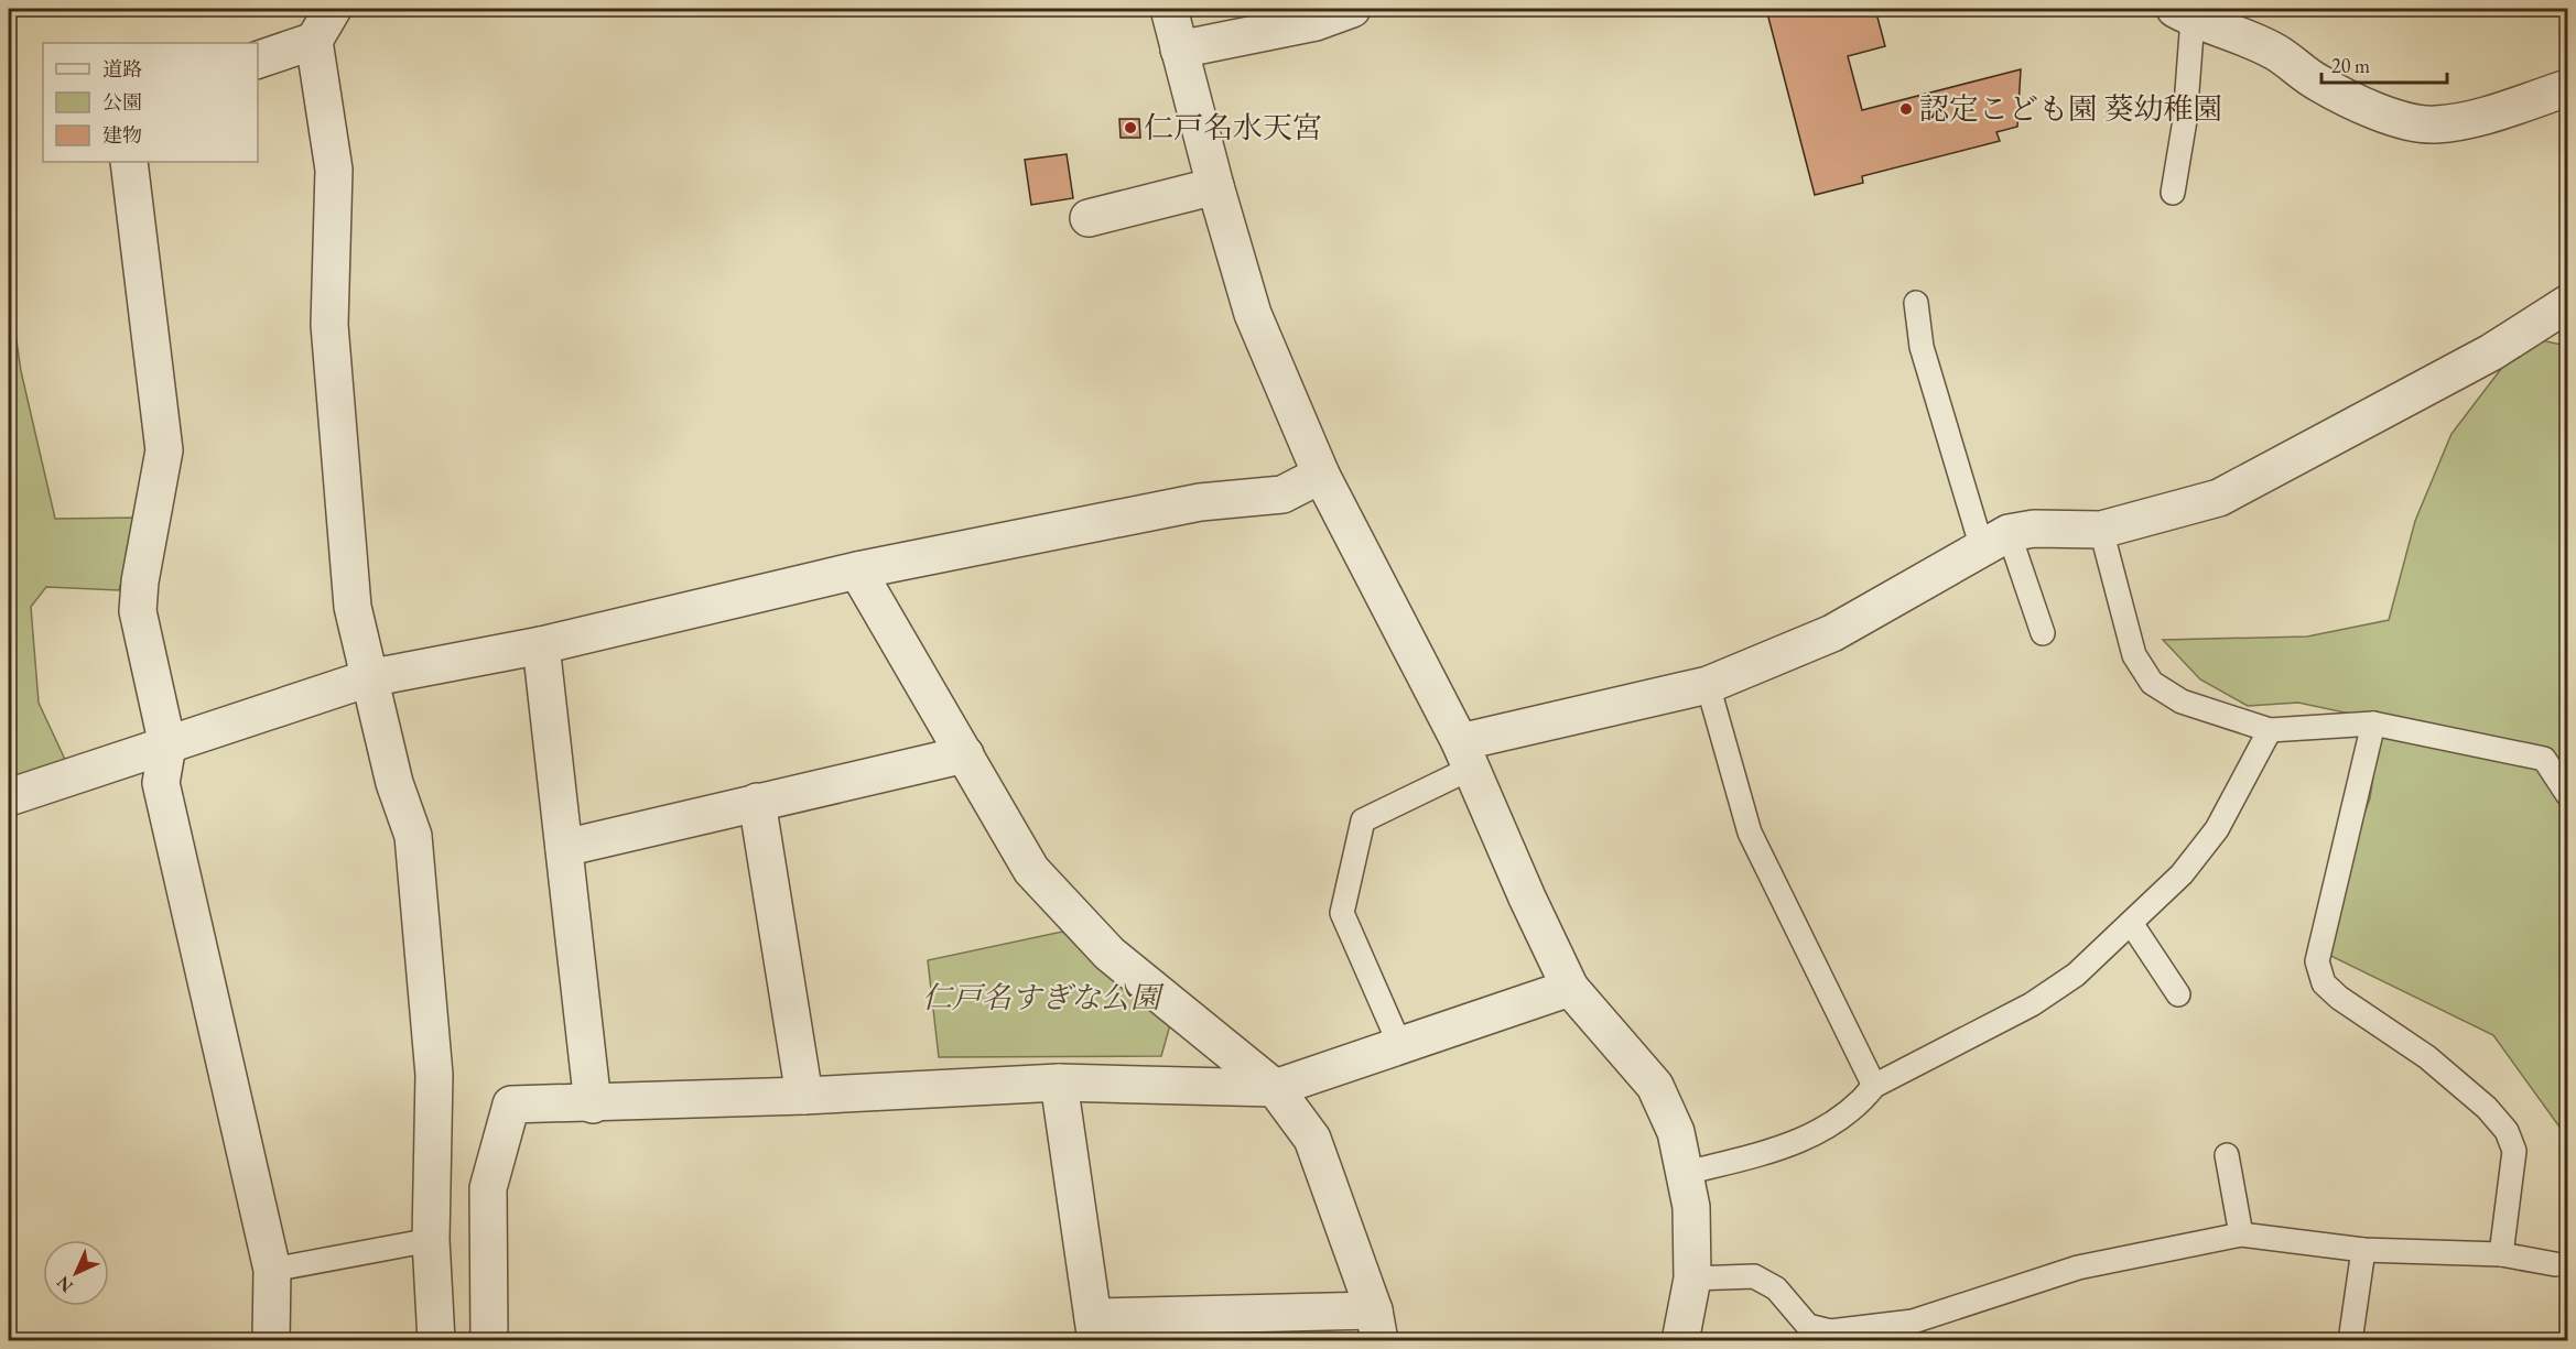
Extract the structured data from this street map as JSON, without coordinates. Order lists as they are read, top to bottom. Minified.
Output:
{"parks":["仁戸名すぎな公園"],"places":["認定こども園 葵幼稚園","仁戸名水天宮"],"legend":["道路","公園","建物"],"scale_bar":"20 m","north":"bottom left"}
